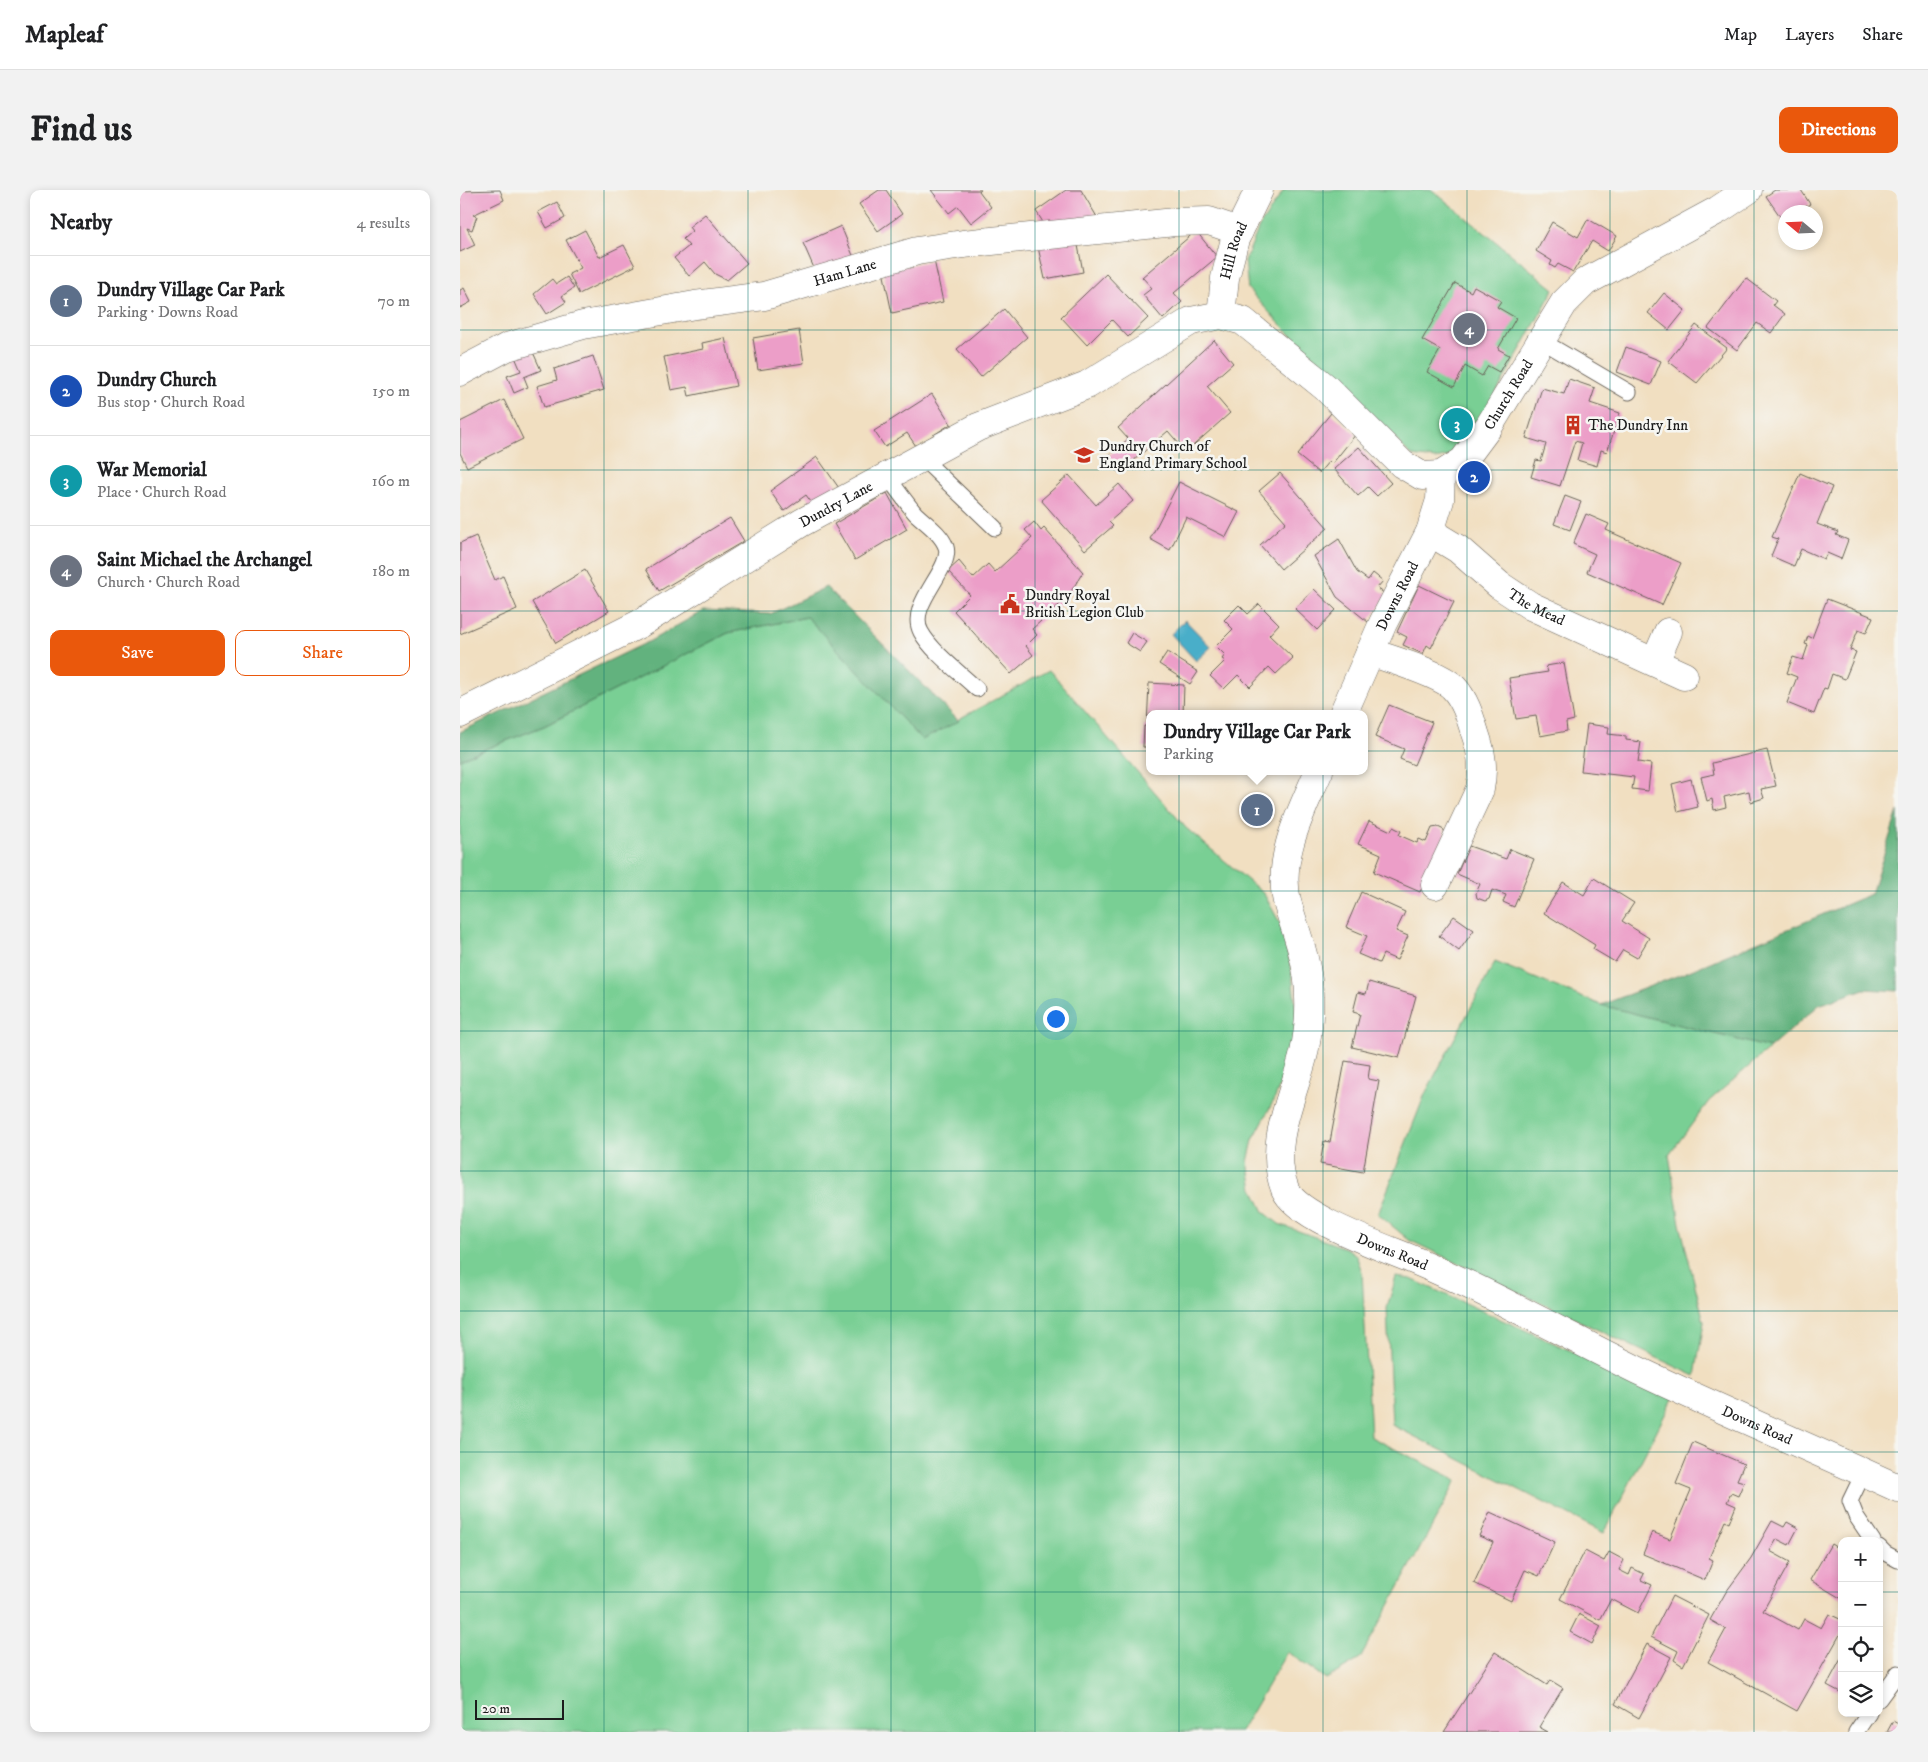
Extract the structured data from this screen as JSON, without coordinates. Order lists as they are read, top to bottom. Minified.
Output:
{"streets":{"street":["Hill Road","Ham Lane","Church Road","Dundry Lane","Downs Road","The Mead"]},"crossings":[["Hill Road","Ham Lane"],["Hill Road","Dundry Lane"],["Church Road","Downs Road"],["Downs Road","The Mead"]],"places":{"building":["The Dundry Inn"],"school or university":["Dundry Church of England Primary School"],"public building":["Dundry Royal British Legion Club"]},"scale_bar":"20 m","north":"left","page":{"header":"Mapleaf","nav":["Map","Layers","Share"],"buttons":["Directions",["Save","Share"]],"title":"Find us","heading":["Nearby","4 results"],"list":[{"mark":"1","name":"Dundry Village Car Park","note":"Parking · Downs Road","value":"70 m"},{"mark":"2","name":"Dundry Church","note":"Bus stop · Church Road","value":"150 m"},{"mark":"3","name":"War Memorial","note":"Place · Church Road","value":"160 m"},{"mark":"4","name":"Saint Michael the Archangel","note":"Church · Church Road","value":"180 m"}],"pins":["4","3","2","1"],"popup":["Dundry Village Car Park","Parking"],"map_buttons":["+","−"],"scale":"20 m"}}
